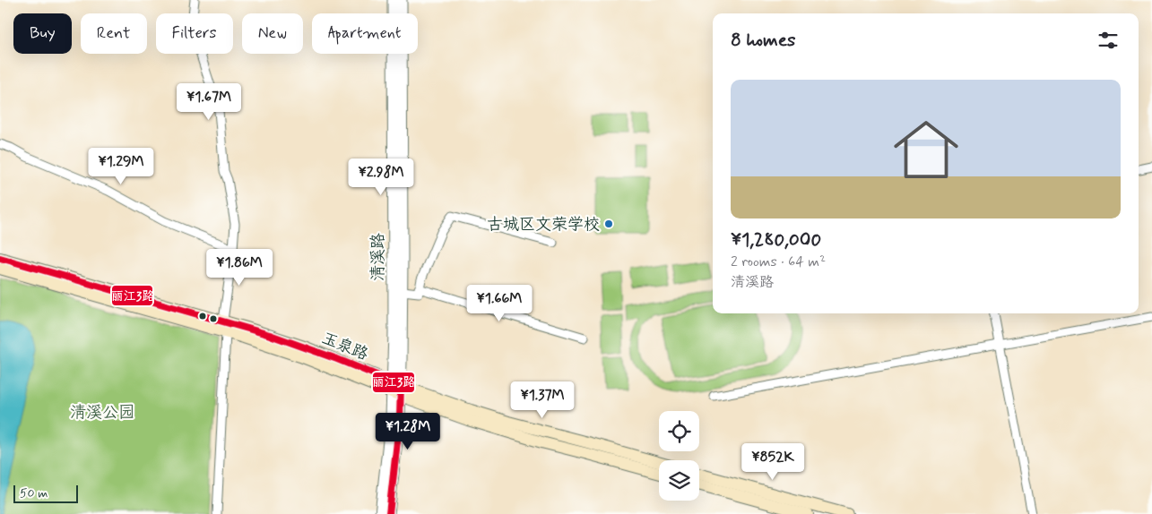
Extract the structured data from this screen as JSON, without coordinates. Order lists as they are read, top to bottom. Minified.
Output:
{"streets":{"main road":["玉泉路"],"street":["清溪路"]},"crossings":[["清溪路","玉泉路"]],"parks":["清溪公园"],"places":["古城区文荣学校"],"lines":["transit line 丽江3路"],"scale_bar":"50 m","page":{"chip":["Buy","Rent","Filters","New","Apartment"],"heading":"8 homes","list":[{"name":"¥1,280,000","note":"2 rooms · 64 m² · 清溪路"}],"price":["¥1.67M","¥1.29M","¥2.98M","¥1.86M","¥1.66M","¥1.37M","¥1.28M","¥852K"],"scale":"50 m"}}
